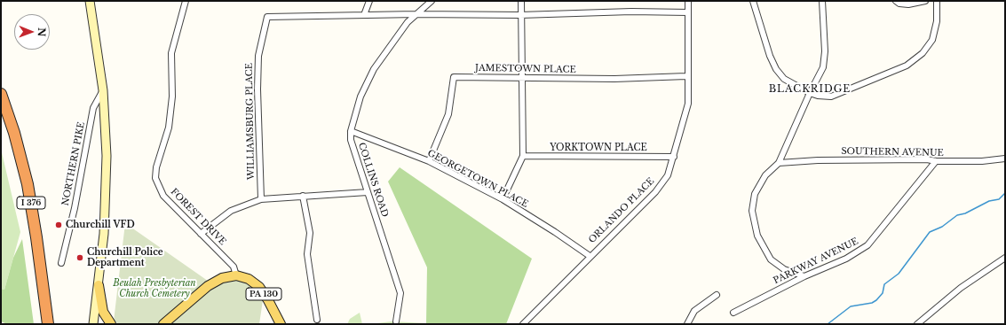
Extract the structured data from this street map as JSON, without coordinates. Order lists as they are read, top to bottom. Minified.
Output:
{"streets":{"highway":["I 376"],"main road":["PA 130"],"street":["JAMESTOWN PLACE","WILLIAMSBURG PLACE","YORKTOWN PLACE","SOUTHERN AVENUE","NORTHERN PIKE","GEORGETOWN PLACE","COLLINS ROAD","ORLANDO PLACE","FOREST DRIVE","PARKWAY AVENUE"]},"crossings":[["JAMESTOWN PLACE","GEORGETOWN PLACE"],["JAMESTOWN PLACE","ORLANDO PLACE"],["WILLIAMSBURG PLACE","COLLINS ROAD"],["WILLIAMSBURG PLACE","ORLANDO PLACE"],["YORKTOWN PLACE","ORLANDO PLACE"],["SOUTHERN AVENUE","PARKWAY AVENUE"],["GEORGETOWN PLACE","COLLINS ROAD"],["GEORGETOWN PLACE","ORLANDO PLACE"],["FOREST DRIVE","PA 130"]],"districts":["BLACKRIDGE"],"parks":["Beulah Presbyterian Church Cemetery"],"places":["Churchill VFD","Churchill Police Department"],"north":"right"}
